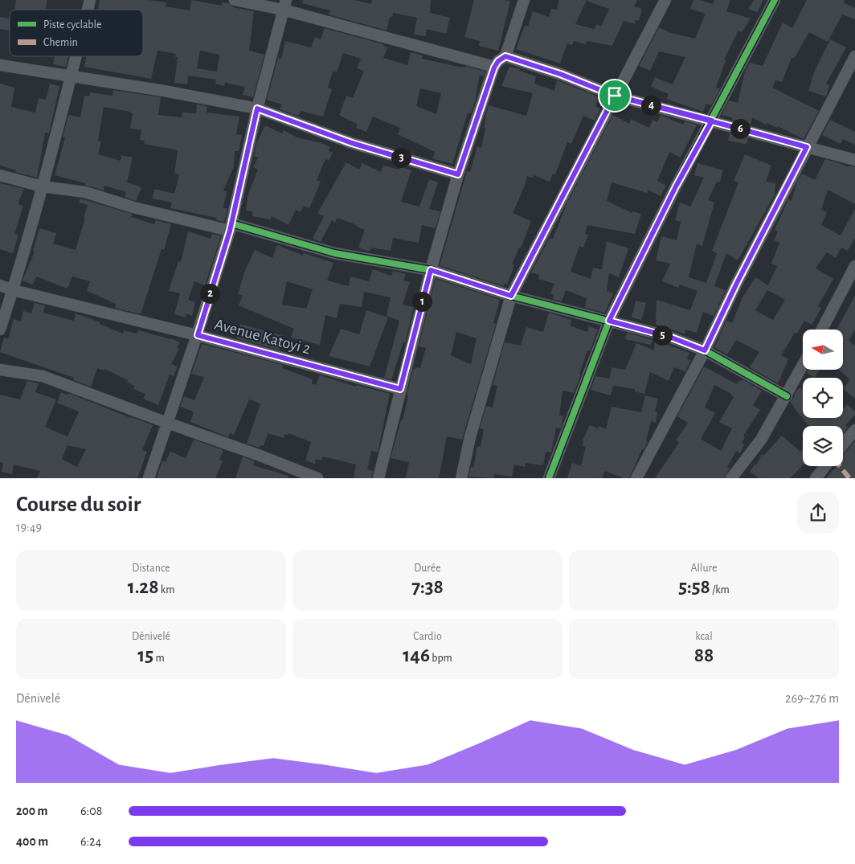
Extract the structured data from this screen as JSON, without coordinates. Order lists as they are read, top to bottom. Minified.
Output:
{"streets":{"street":["Avenue Katoyi 2"]},"legend":["Piste cyclable","Chemin"],"north":"left","page":{"pins":["4","6","3","2","1","5"],"heading":["Course du soir","19:49"],"stats":[["Distance","1.28 km"],["Durée","7:38"],["Allure","5:58 /km"],["Dénivelé","15 m"],["Cardio","146 bpm"],["kcal","88"]],"chart":["Dénivelé","269–276 m"],"list":[{"name":"200 m","note":"6:08"},{"name":"400 m","note":"6:24"}]}}
